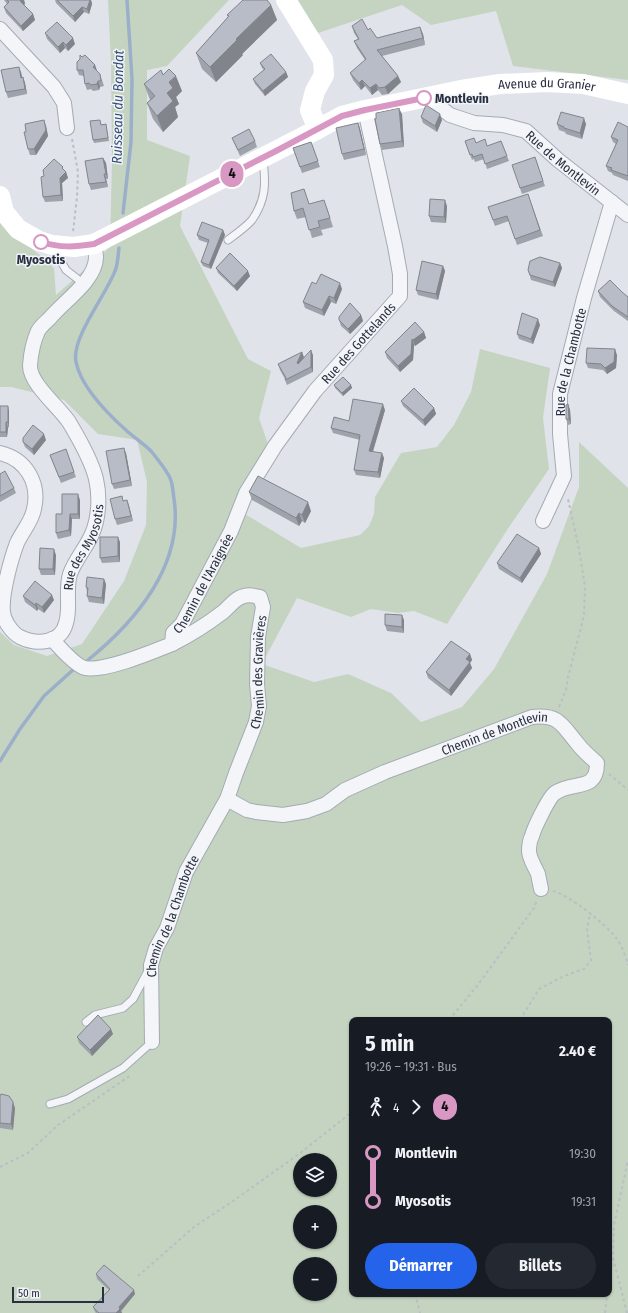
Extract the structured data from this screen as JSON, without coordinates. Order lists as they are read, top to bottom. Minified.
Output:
{"streets":{"main road":["Avenue du Granier"],"street":["Rue de Montlevin","Rue des Gottelands","Rue de la Chambotte","Rue des Myosotis","Chemin de l'Araignée","Chemin des Gravières","Chemin de Montlevin","Chemin de la Chambotte"]},"crossings":[["Avenue du Granier","Rue de Montlevin"],["Avenue du Granier","Rue des Gottelands"],["Avenue du Granier","Rue des Myosotis"],["Rue de Montlevin","Rue de la Chambotte"],["Rue des Gottelands","Chemin de l'Araignée"],["Rue des Myosotis","Chemin de l'Araignée"],["Chemin de l'Araignée","Chemin des Gravières"],["Chemin des Gravières","Chemin de Montlevin"],["Chemin des Gravières","Chemin de la Chambotte"],["Chemin de Montlevin","Chemin de la Chambotte"]],"water":["Ruisseau du Bondat"],"places":["Montlevin","Myosotis"],"lines":["bus line 4"],"scale_bar":"50 m","page":{"on_map":"4","heading":["5 min","19:26 – 19:31 · Bus","2.40 €"],"legs":["4","4"],"list":[{"name":"Montlevin","value":"19:30"},{"name":"Myosotis","value":"19:31"}],"map_buttons":["+","−"],"buttons":["Démarrer","Billets"],"scale":"50 m"}}
